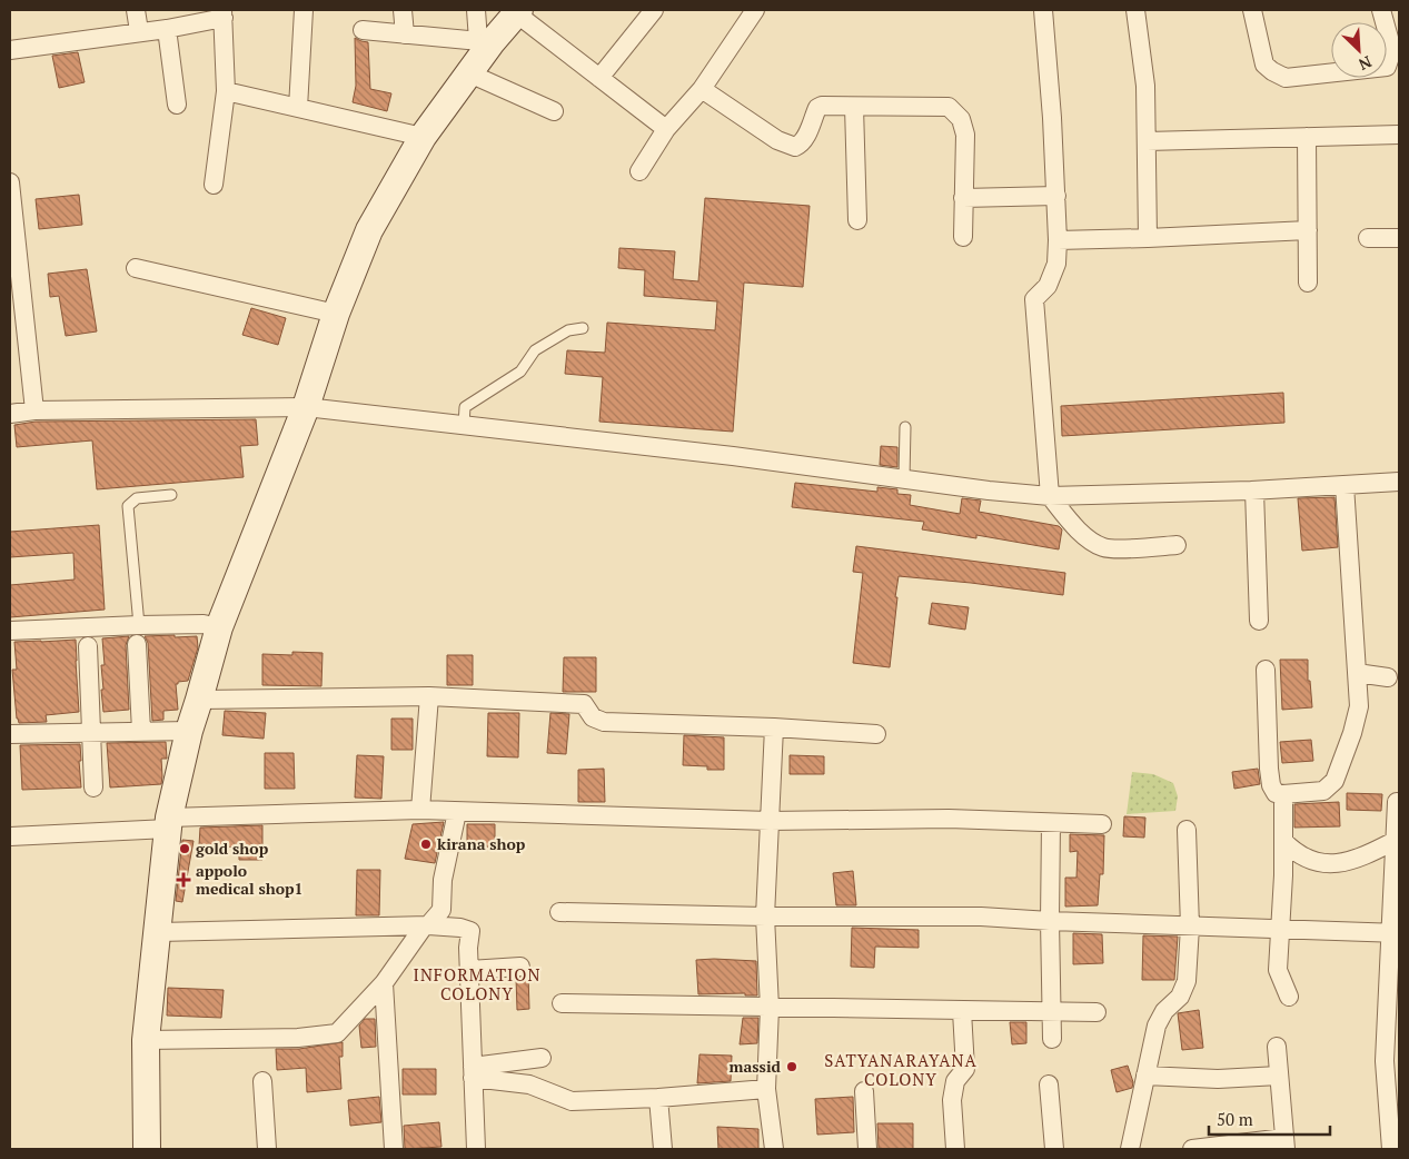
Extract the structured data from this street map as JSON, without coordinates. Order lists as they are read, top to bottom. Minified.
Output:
{"districts":["INFORMATION COLONY","SATYANARAYANA COLONY"],"places":{"other":["kirana shop","gold shop","massid"],"health":["appolo medical shop1"]},"scale_bar":"50 m","north":"bottom right"}
